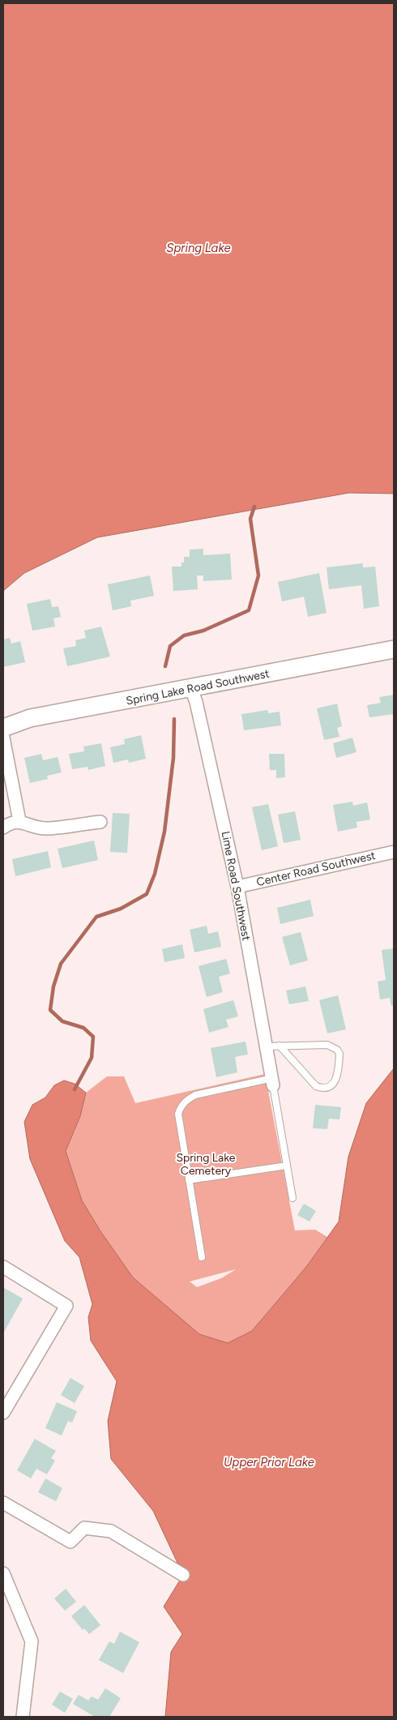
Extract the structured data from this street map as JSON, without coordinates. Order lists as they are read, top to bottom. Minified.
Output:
{"streets":{"street":["Spring Lake Road Southwest","Center Road Southwest","Lime Road Southwest"]},"crossings":[["Spring Lake Road Southwest","Lime Road Southwest"],["Center Road Southwest","Lime Road Southwest"]],"water":["Spring Lake","Upper Prior Lake"],"parks":["Spring Lake Cemetery"]}
